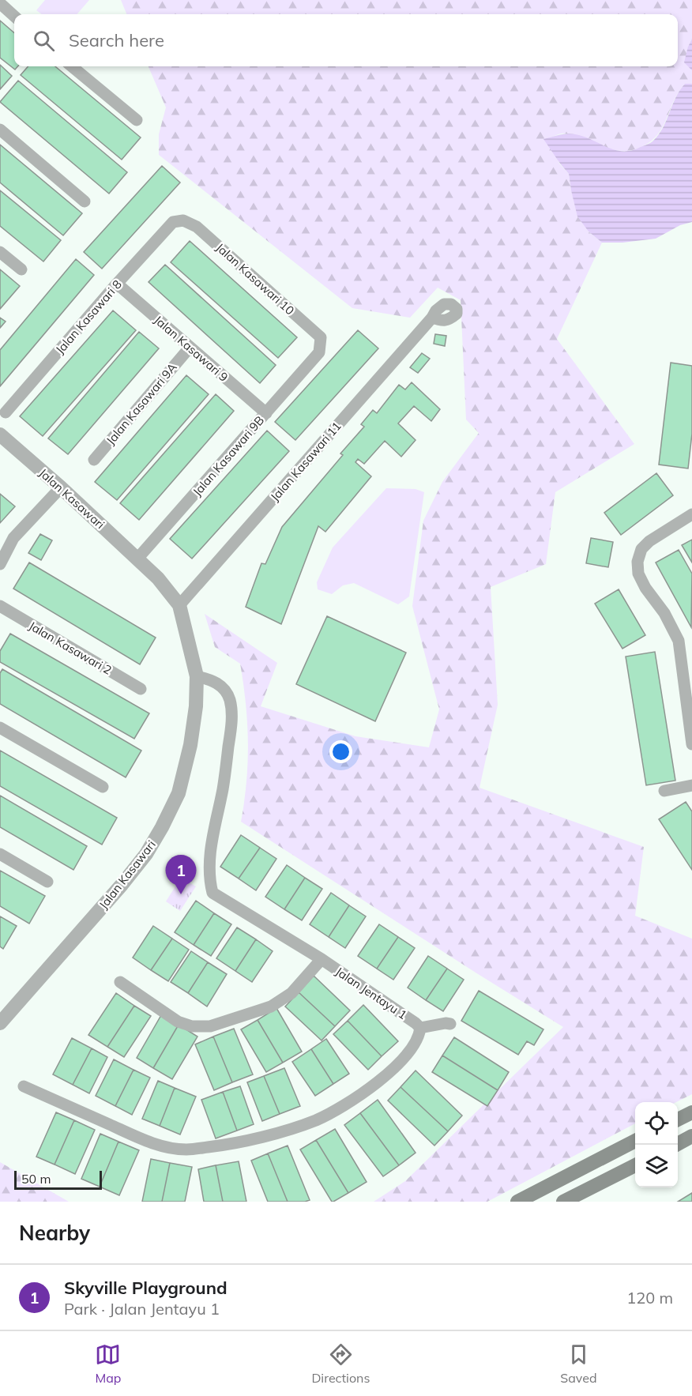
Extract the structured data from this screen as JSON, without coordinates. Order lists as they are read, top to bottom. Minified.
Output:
{"streets":{"street":["Jalan Kasawari 10","Jalan Kasawari 8","Jalan Kasawari 9","Jalan Kasawari 9A","Jalan Kasawari 9B","Jalan Kasawari 11","Jalan Kasawari","Jalan Kasawari 2","Jalan Jentayu 1"]},"crossings":[["Jalan Kasawari 10","Jalan Kasawari 8"],["Jalan Kasawari 10","Jalan Kasawari 9B"],["Jalan Kasawari 8","Jalan Kasawari 9"],["Jalan Kasawari 9","Jalan Kasawari 9A"],["Jalan Kasawari 9","Jalan Kasawari 9B"],["Jalan Kasawari 9B","Jalan Kasawari"],["Jalan Kasawari 11","Jalan Kasawari"],["Jalan Kasawari","Jalan Jentayu 1"]],"scale_bar":"50 m","page":{"search":"Search here","pins":"1","scale":"50 m","heading":"Nearby","list":[{"mark":"1","name":"Skyville Playground","note":"Park · Jalan Jentayu 1","value":"120 m"}],"nav":["Map","Directions","Saved"]}}
